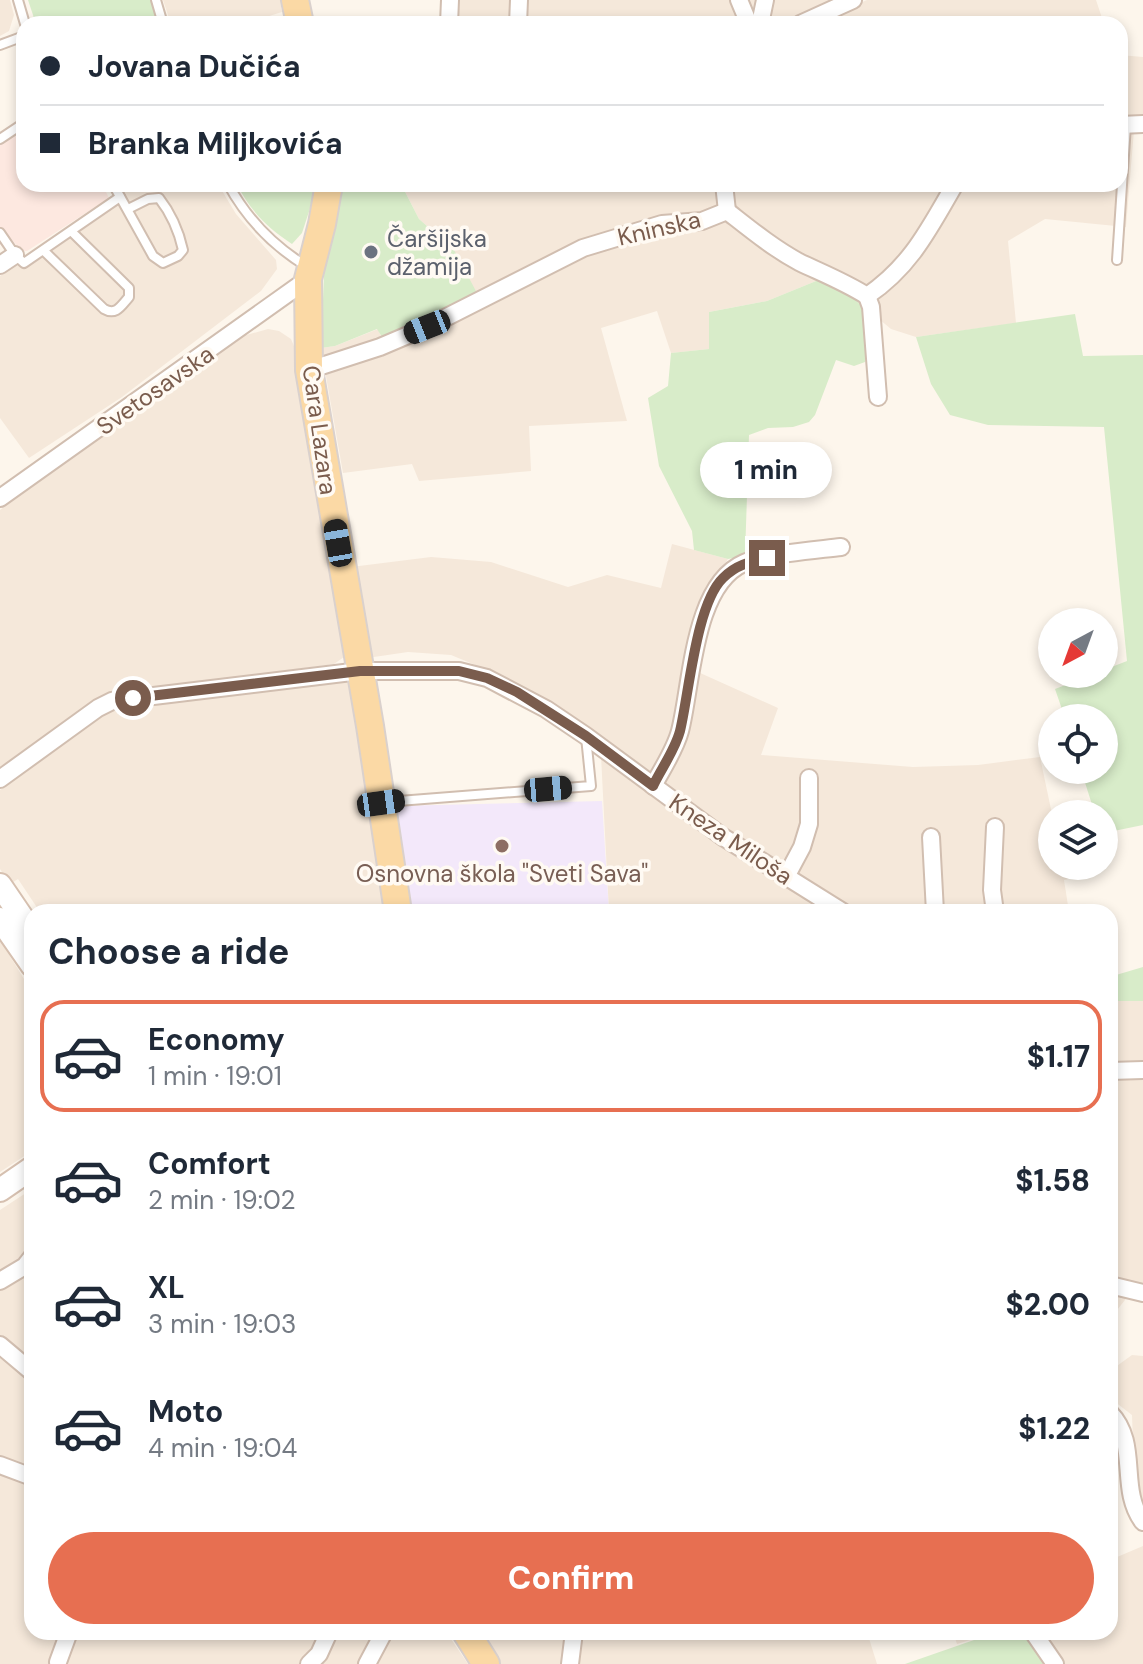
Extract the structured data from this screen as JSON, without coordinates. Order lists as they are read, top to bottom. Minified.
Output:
{"streets":{"main road":["Cara Lazara"],"street":["Kninska","Svetosavska","Kneza Miloša"]},"crossings":[["Kninska","Cara Lazara"],["Svetosavska","Cara Lazara"],["Cara Lazara","Kneza Miloša"]],"places":["Čaršijska džamija","Osnovna škola \"Sveti Sava\""],"north":"bottom left","page":{"banner":["Jovana Dučića","Branka Miljkovića"],"bubble":"1 min","heading":"Choose a ride","list":[{"name":"Economy","note":"1 min · 19:01","value":"$1.17"},{"name":"Comfort","note":"2 min · 19:02","value":"$1.58"},{"name":"XL","note":"3 min · 19:03","value":"$2.00"},{"name":"Moto","note":"4 min · 19:04","value":"$1.22"}],"buttons":"Confirm"}}
